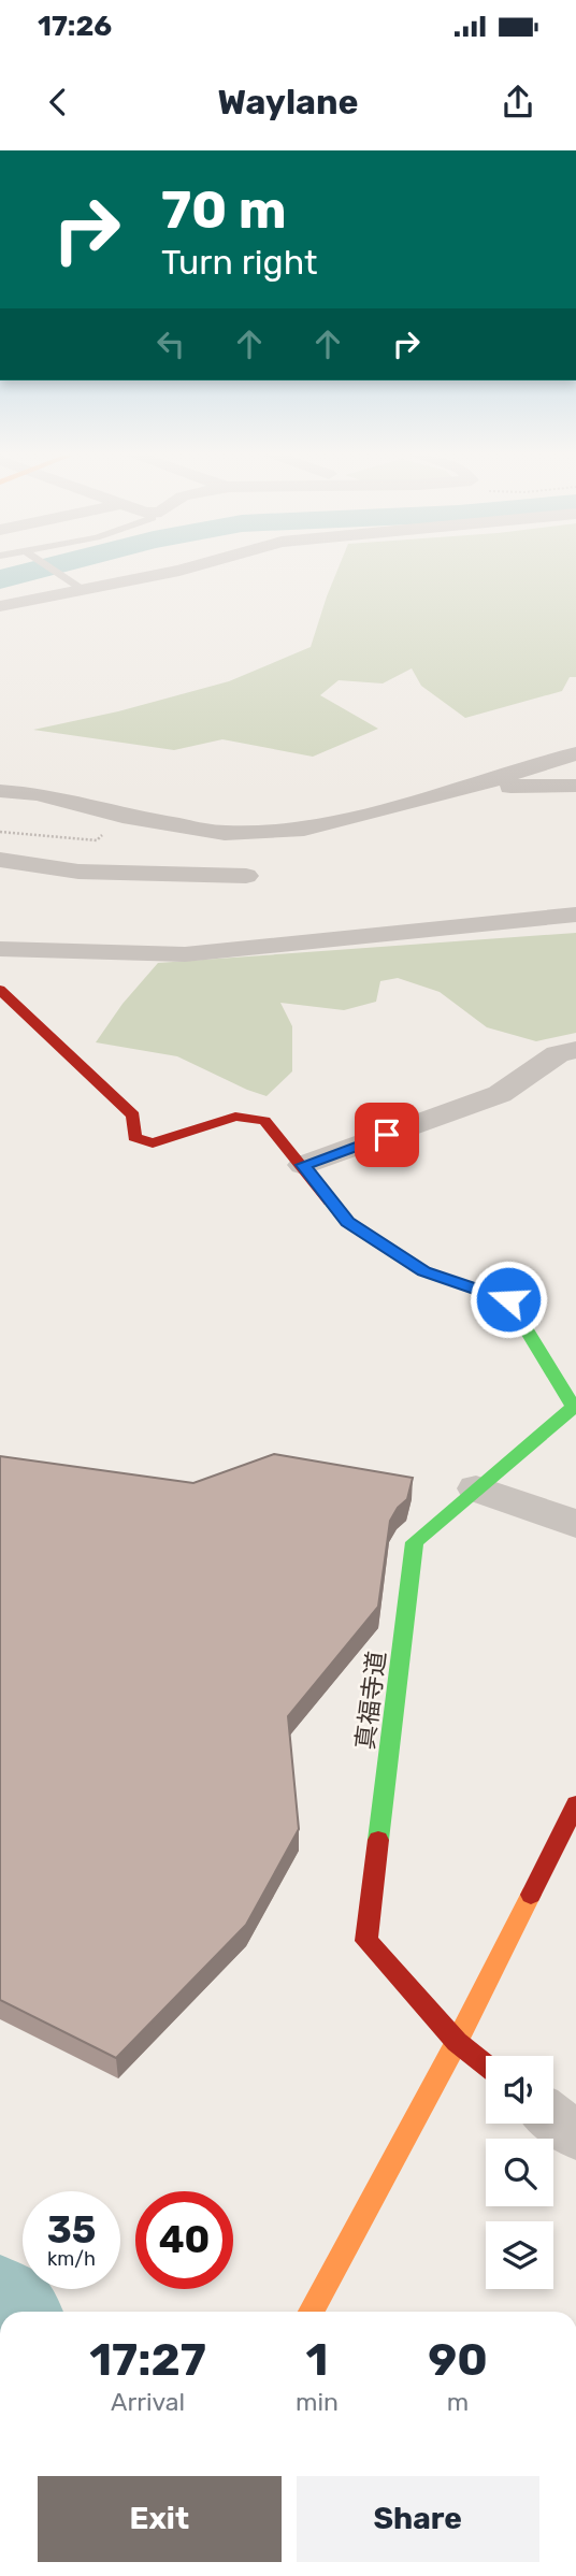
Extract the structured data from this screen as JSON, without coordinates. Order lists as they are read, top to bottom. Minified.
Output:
{"streets":{"street":["真福寺道"]},"page":{"status":"17:26","header":"Waylane","turn":["70 m","Turn right"],"speed":"35 km/h","limit":"40","eta":["17:27","Arrival","1","min","90","m"],"buttons":["Exit","Share"]}}
